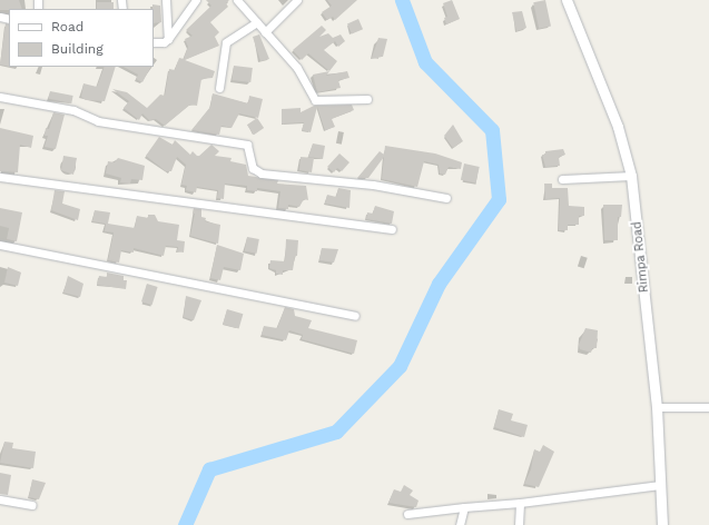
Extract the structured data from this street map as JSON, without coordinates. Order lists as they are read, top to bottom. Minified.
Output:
{"streets":{"street":["Rimpa Road"]},"legend":["Road","Building"]}
